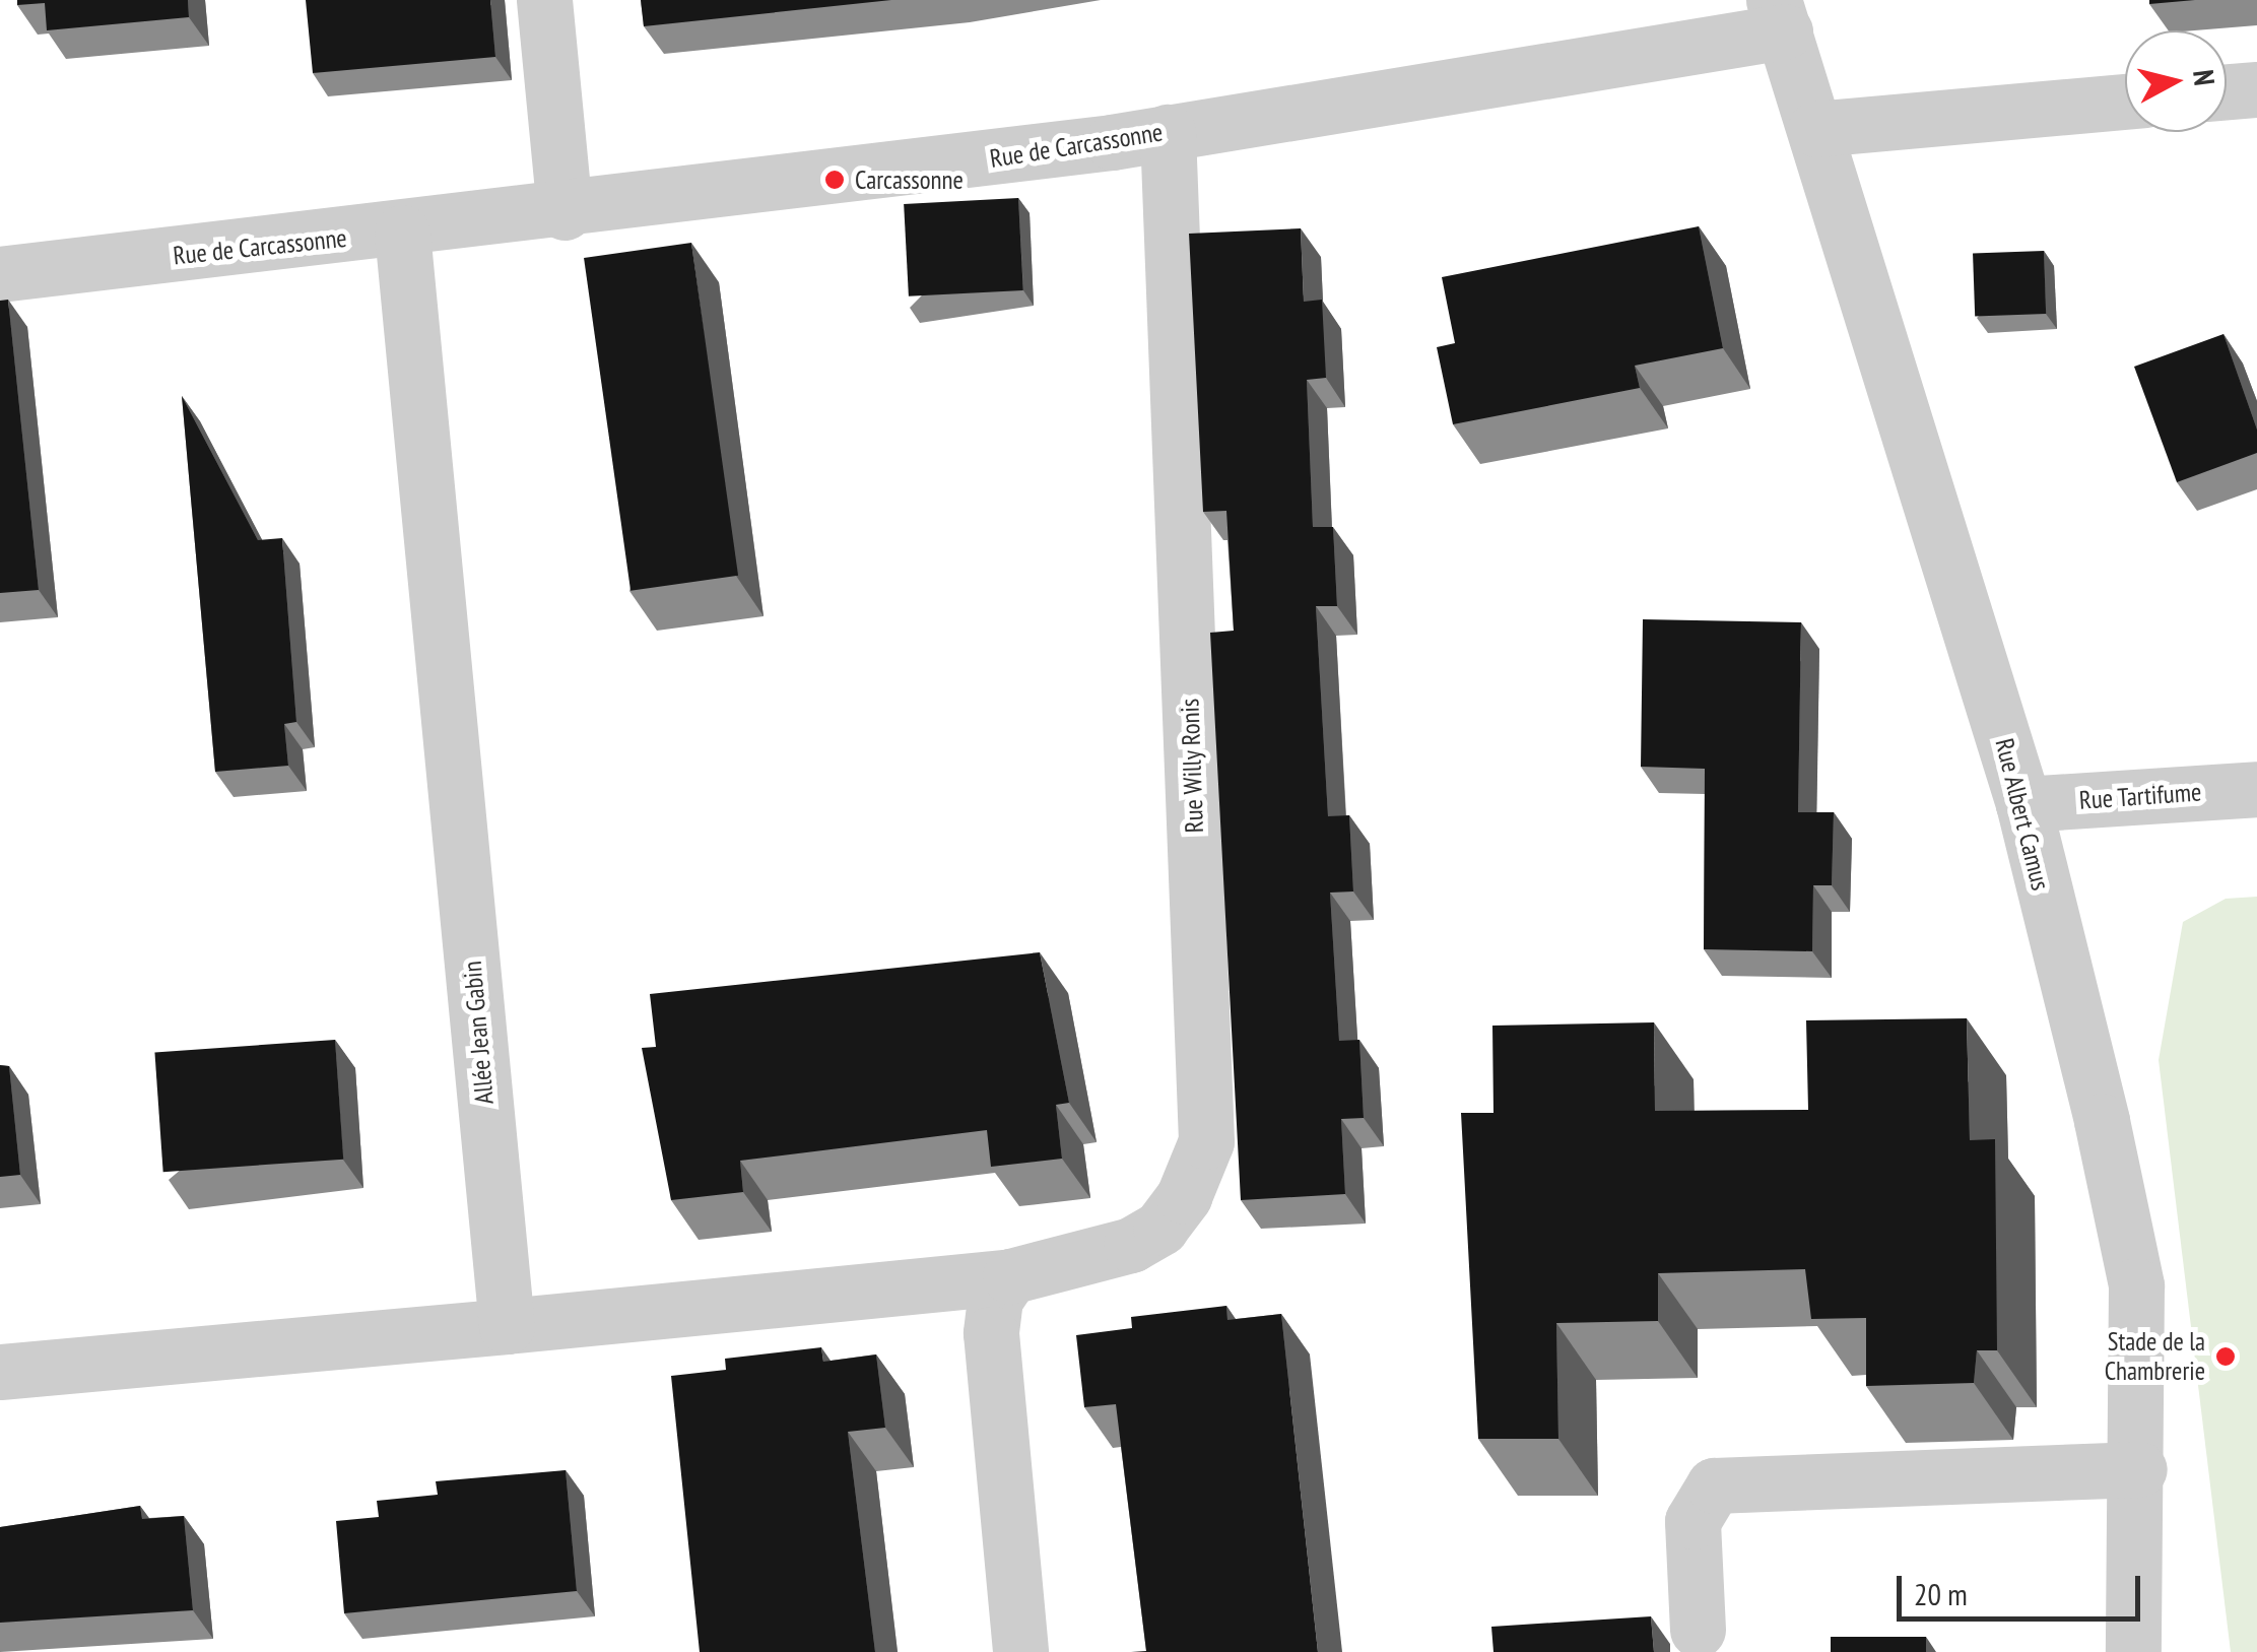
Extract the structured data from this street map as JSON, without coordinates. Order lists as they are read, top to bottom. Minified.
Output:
{"streets":{"street":["Rue de Carcassonne","Rue Willy Ronis","Rue Tartifume","Rue Albert Camus","Allée Jean Gabin"]},"crossings":[["Rue de Carcassonne","Rue Willy Ronis"],["Rue de Carcassonne","Rue Albert Camus"],["Rue de Carcassonne","Allée Jean Gabin"],["Rue Willy Ronis","Allée Jean Gabin"],["Rue Tartifume","Rue Albert Camus"]],"places":["Carcassonne","Stade de la Chambrerie"],"scale_bar":"20 m","north":"right"}
